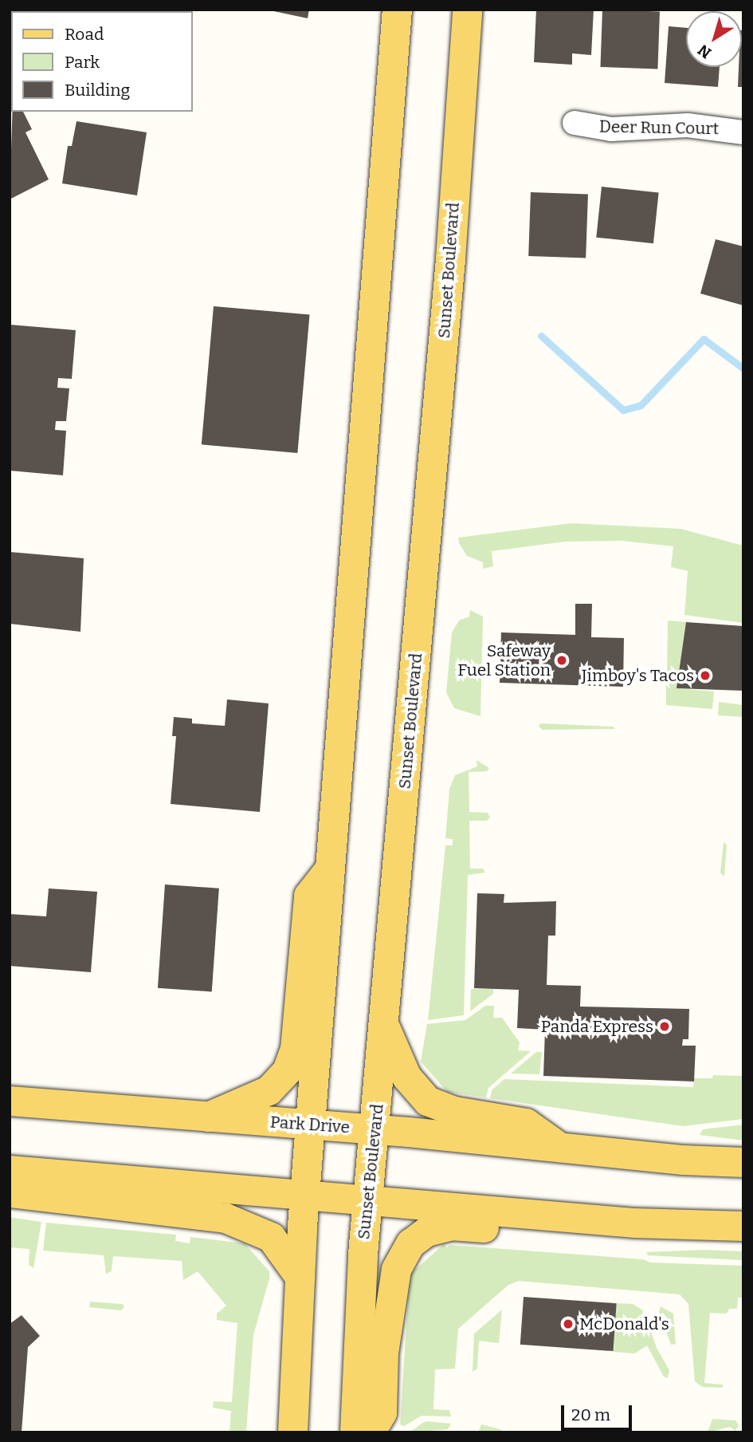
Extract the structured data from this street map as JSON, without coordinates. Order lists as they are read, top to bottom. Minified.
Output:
{"streets":{"main road":["Sunset Boulevard","Park Drive"],"street":["Deer Run Court"]},"crossings":[["Sunset Boulevard","Park Drive"]],"places":["Safeway Fuel Station","Jimboy's Tacos","Panda Express","McDonald's"],"legend":["Road","Park","Building"],"scale_bar":"20 m","north":"bottom left"}
